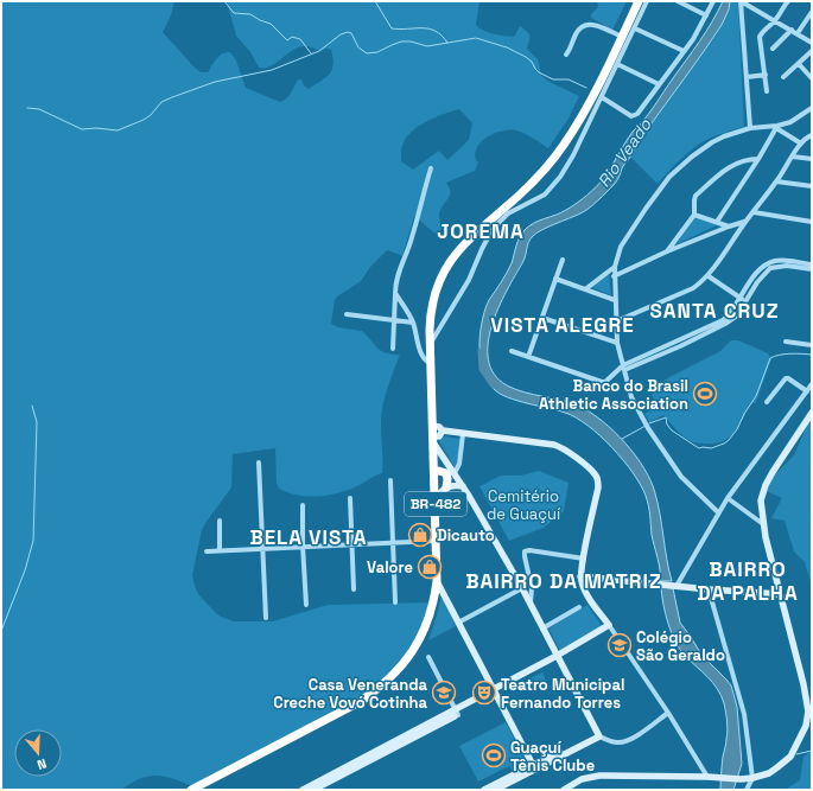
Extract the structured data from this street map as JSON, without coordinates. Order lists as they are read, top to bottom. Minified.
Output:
{"streets":{"highway":["BR-482"]},"districts":["JOREMA","SANTA CRUZ","VISTA ALEGRE","BELA VISTA","BAIRRO DA PALHA","BAIRRO DA MATRIZ"],"water":["Rio Veado"],"parks":["Cemitério de Guaçuí"],"places":{"sports":["Banco do Brasil Athletic Association","Guaçuí Tênis Clube"],"shop":["Dicauto","Valore"],"school or university":["Colégio São Geraldo","Casa Veneranda Creche Vovó Cotinha"],"theatre":["Teatro Municipal Fernando Torres"]},"north":"bottom"}
